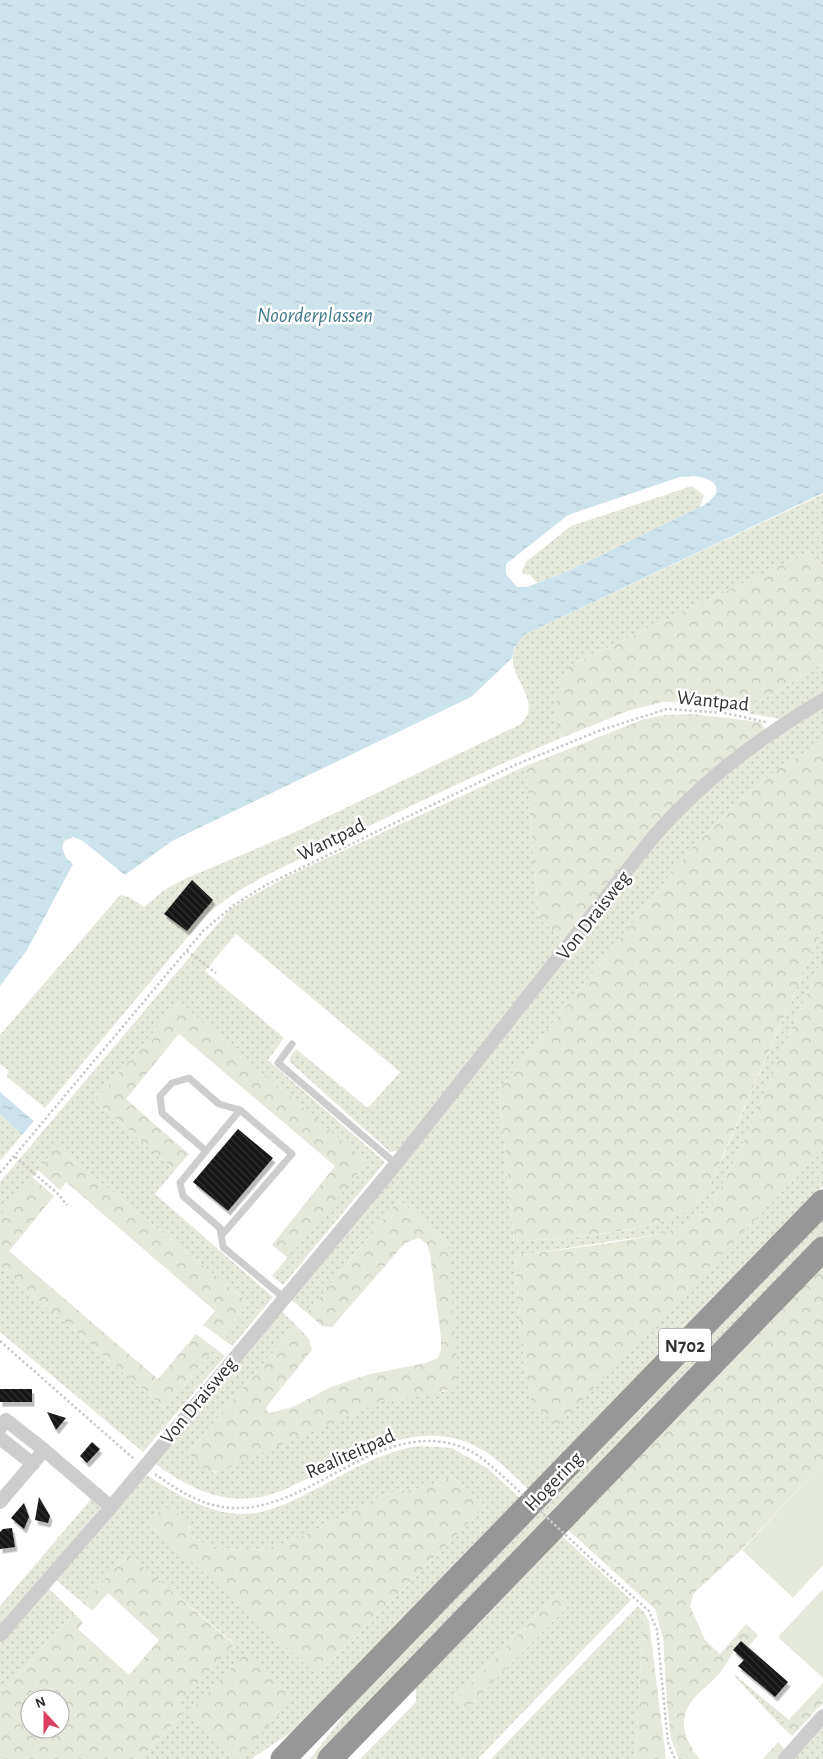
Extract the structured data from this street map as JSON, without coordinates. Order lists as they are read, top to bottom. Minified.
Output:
{"streets":{"highway":["N702","Hogering"],"street":["Von Draisweg"],"path":["Wantpad","Realiteitpad"]},"crossings":[["Wantpad","Von Draisweg"],["Von Draisweg","Realiteitpad"]],"water":["Noorderplassen"],"north":"top"}
